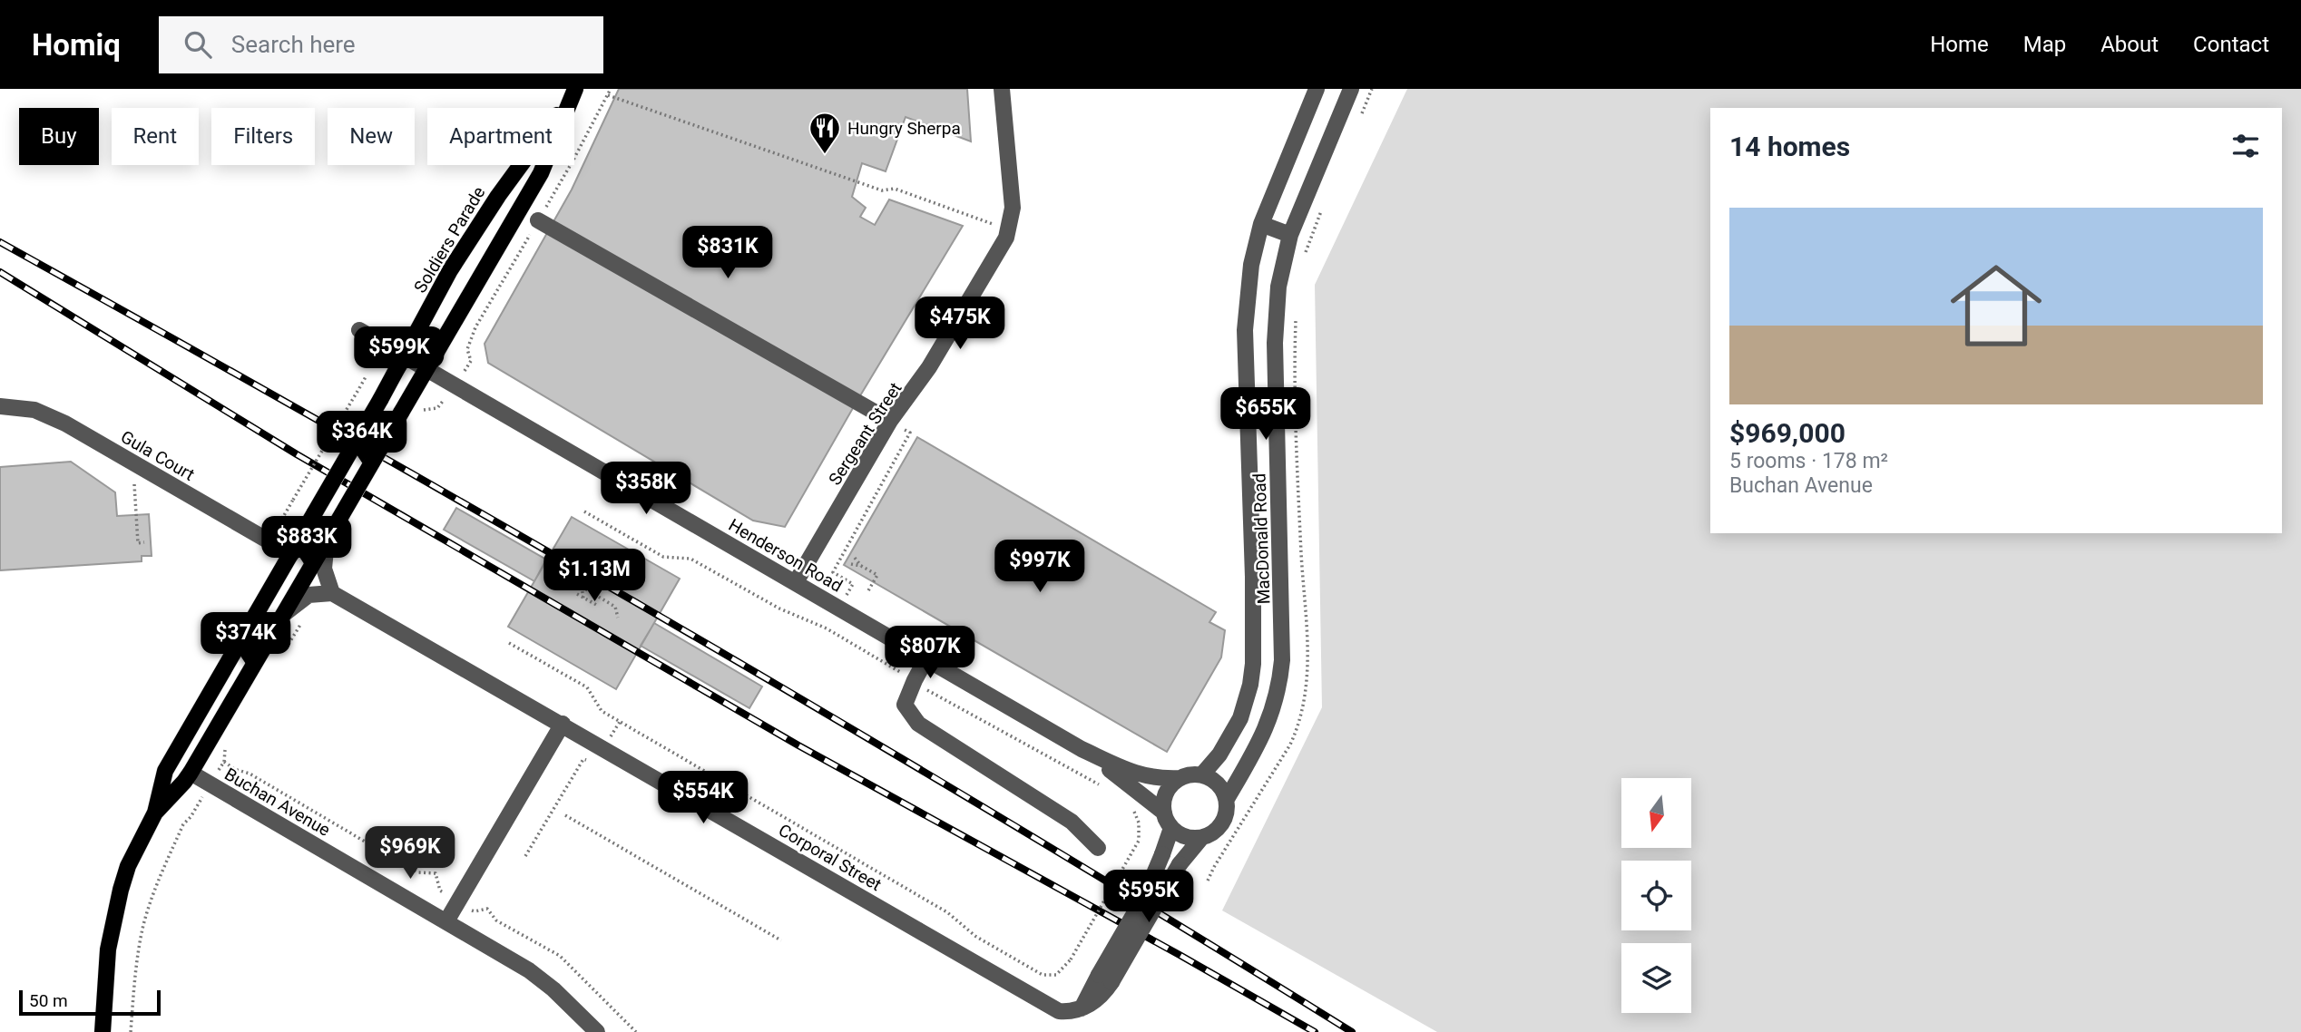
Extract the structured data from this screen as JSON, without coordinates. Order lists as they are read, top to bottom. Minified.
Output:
{"streets":{"main road":["Soldiers Parade"],"street":["Sergeant Street","Gula Court","MacDonald Road","Henderson Road","Buchan Avenue","Corporal Street"]},"crossings":[["Soldiers Parade","Gula Court"],["Soldiers Parade","Henderson Road"],["Soldiers Parade","Buchan Avenue"],["Sergeant Street","Henderson Road"],["MacDonald Road","Henderson Road"]],"places":{"restaurant":["Hungry Sherpa"]},"scale_bar":"50 m","north":"bottom","page":{"header":"Homiq","search":"Search here","nav":["Home","Map","About","Contact"],"chip":["Buy","Rent","Filters","New","Apartment"],"heading":"14 homes","list":[{"name":"$969,000","note":"5 rooms · 178 m² · Buchan Avenue"}],"price":["$831K","$475K","$599K","$655K","$364K","$358K","$883K","$997K","$1.13M","$374K","$807K","$554K","$969K","$595K"],"scale":"50 m"}}
